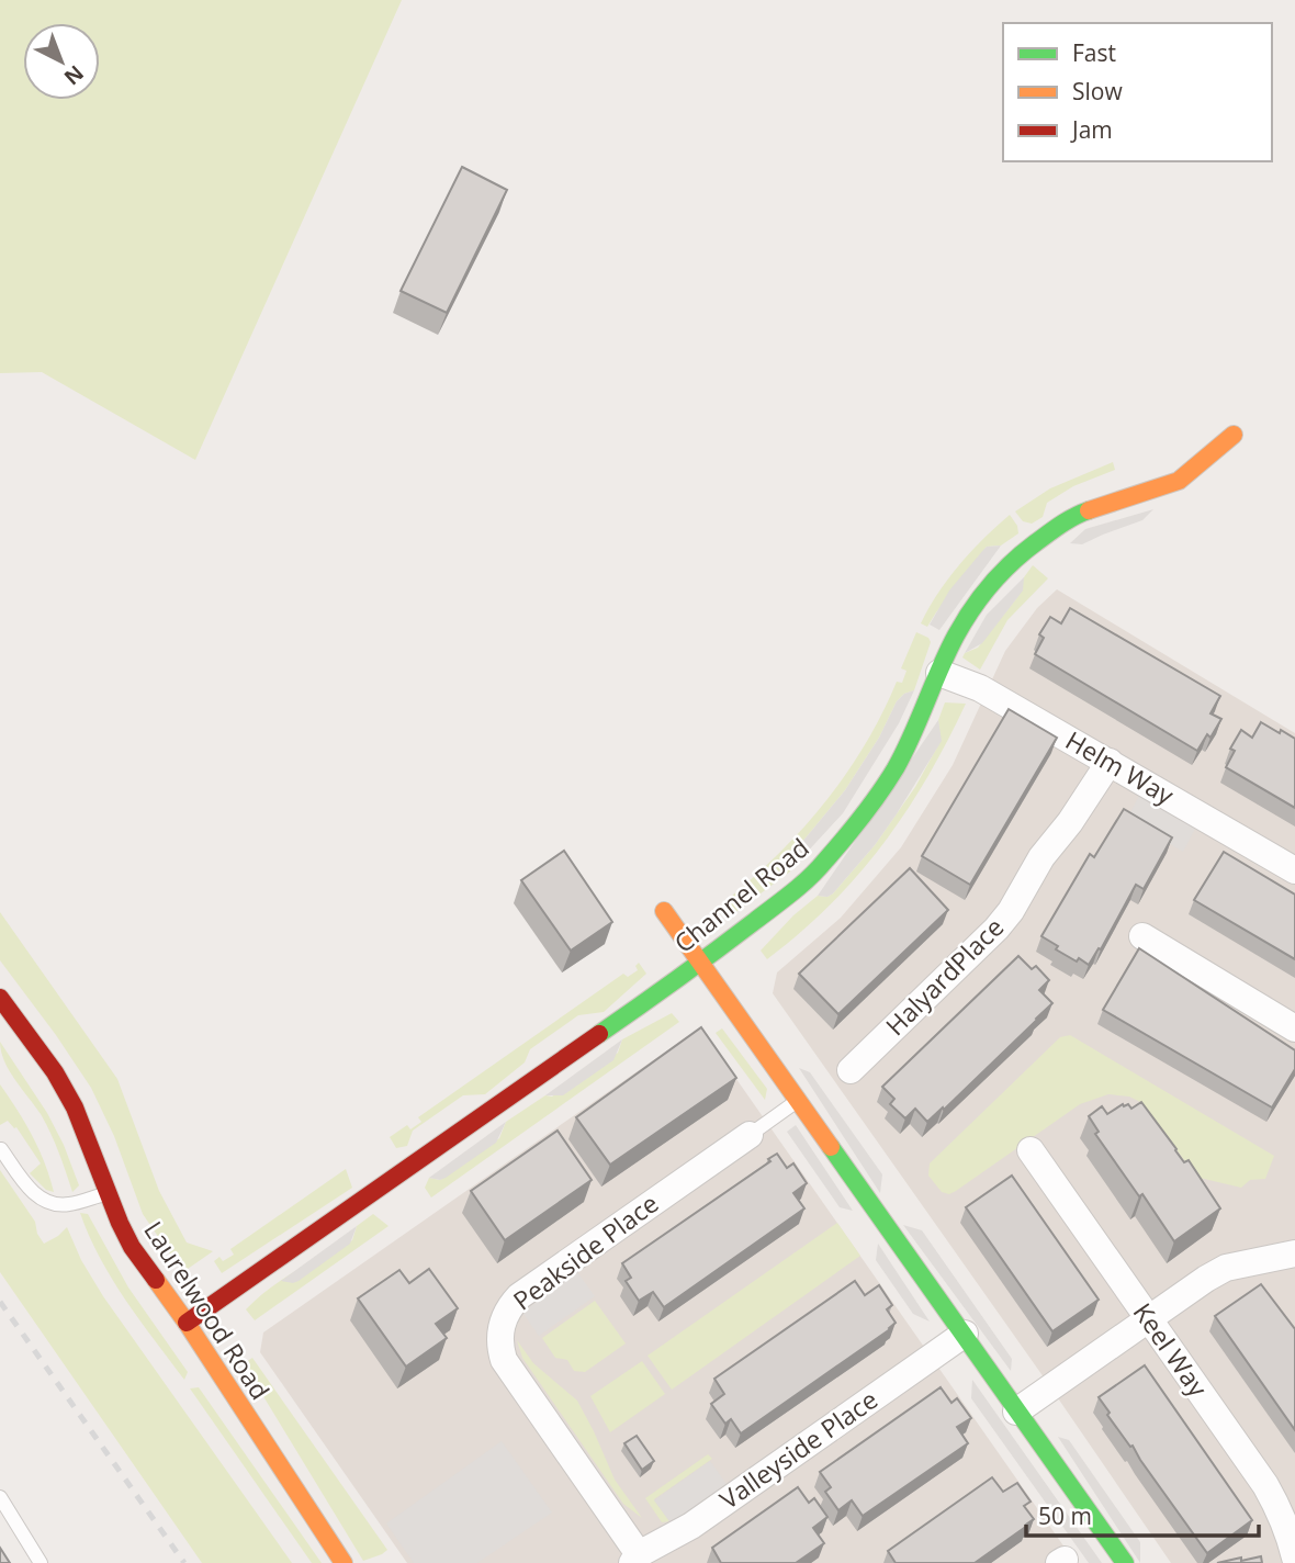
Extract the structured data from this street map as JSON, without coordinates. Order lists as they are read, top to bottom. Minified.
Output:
{"streets":{"street":["Helm Way","Channel Road","HalyardPlace","Peakside Place","Laurelwood Road","Keel Way","Valleyside Place"]},"crossings":[["Helm Way","Channel Road"],["Helm Way","HalyardPlace"],["Channel Road","Laurelwood Road"],["Peakside Place","Valleyside Place"]],"legend":["Fast","Slow","Jam"],"scale_bar":"50 m","north":"bottom right"}
